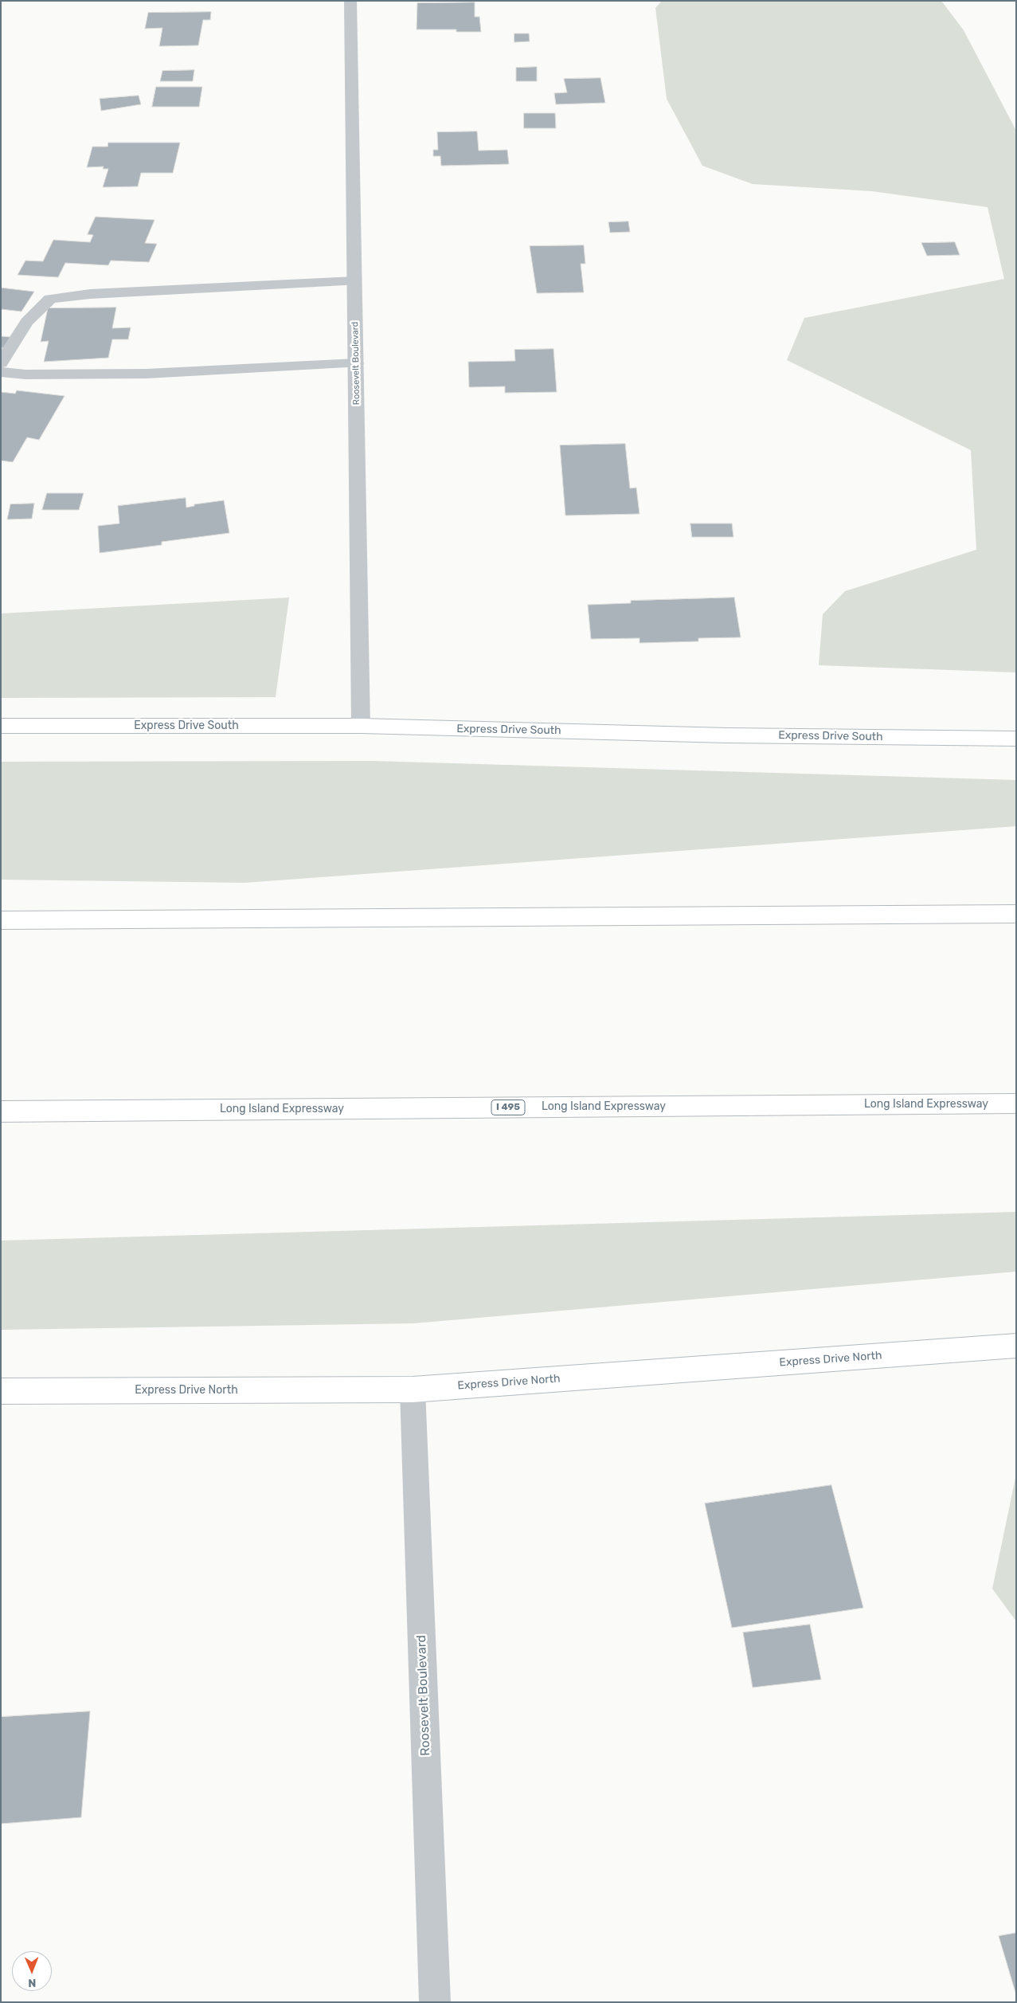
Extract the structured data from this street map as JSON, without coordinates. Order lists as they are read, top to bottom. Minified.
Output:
{"streets":{"main road":["Express Drive South","Long Island Expressway","I 495","Express Drive North"],"street":["Roosevelt Boulevard"]},"crossings":[["Roosevelt Boulevard","Express Drive South"],["Roosevelt Boulevard","Express Drive North"]],"north":"bottom"}
